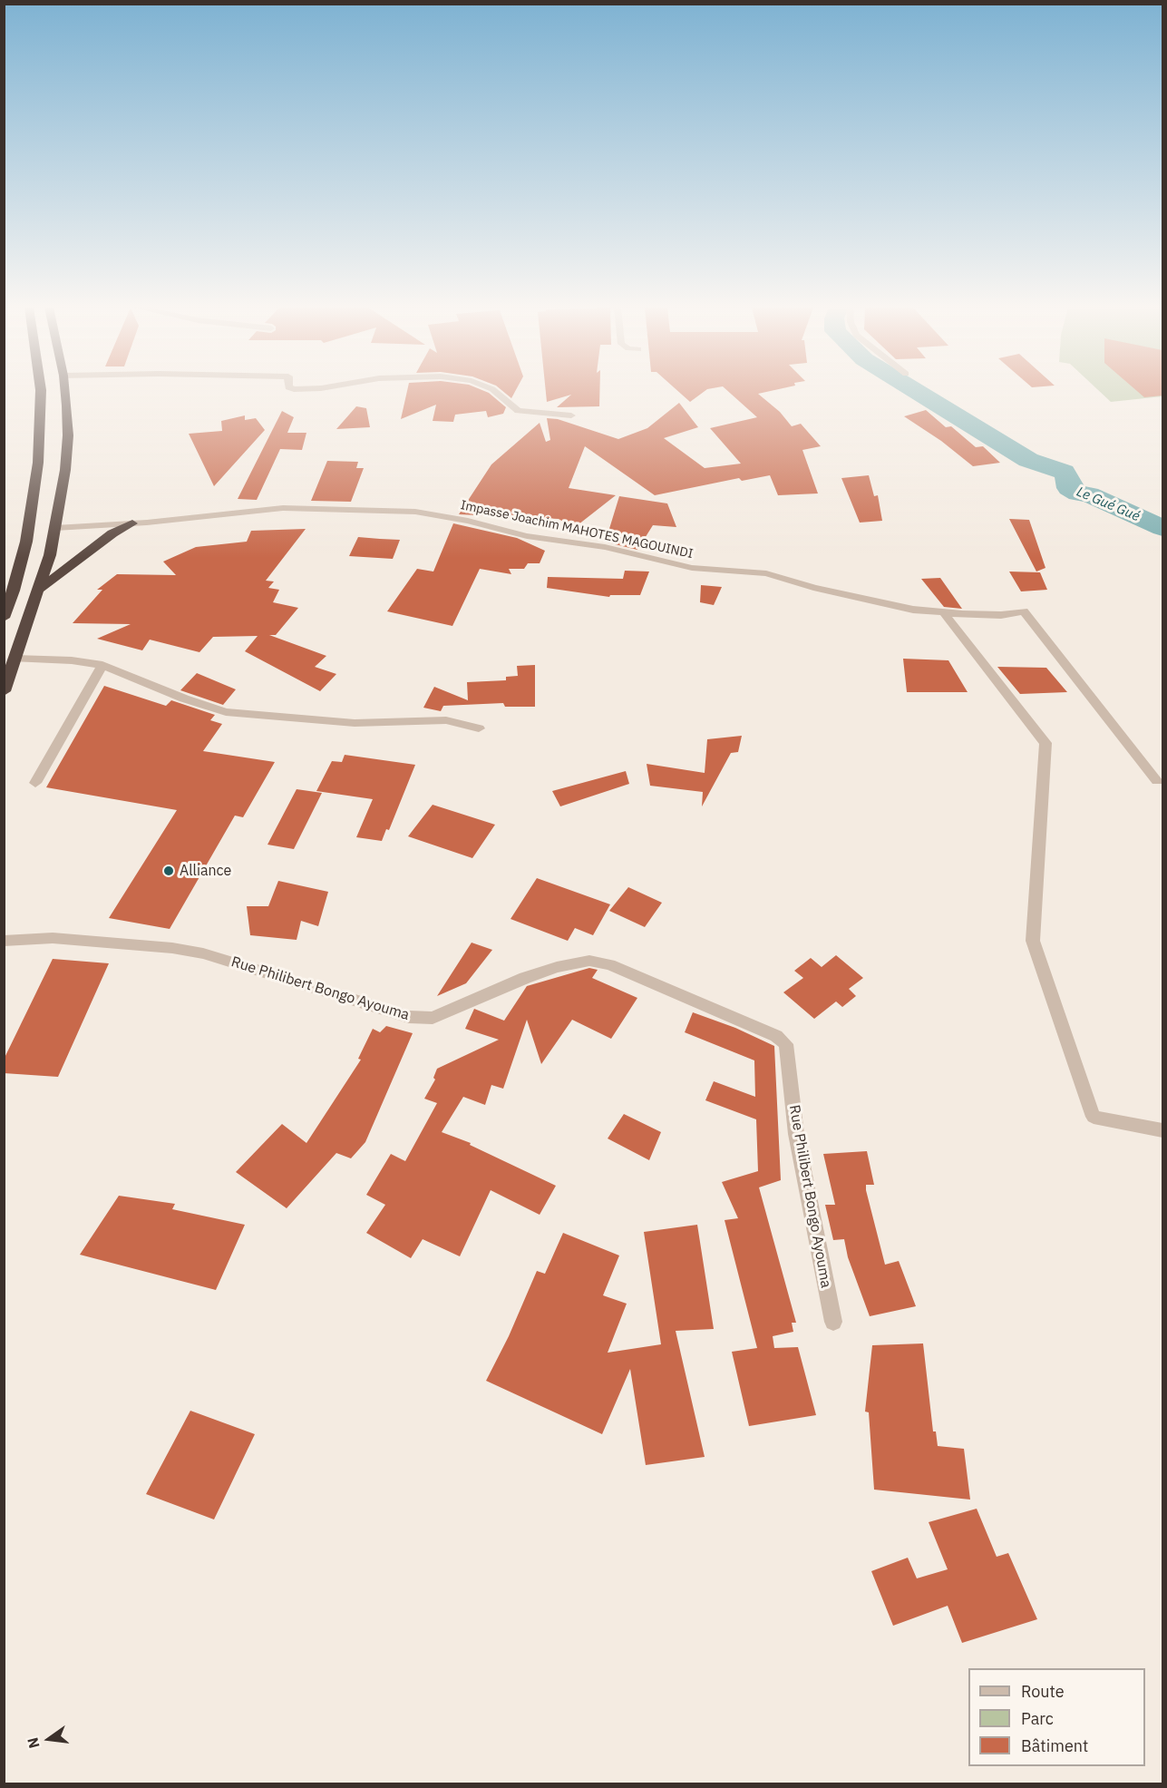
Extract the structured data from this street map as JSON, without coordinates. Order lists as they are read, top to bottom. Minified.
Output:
{"streets":{"street":["Impasse Joachim MAHOTES MAGOUINDI","Rue Philibert Bongo Ayouma"]},"water":["Le Gué Gué"],"places":["Alliance"],"legend":["Route","Parc","Bâtiment"],"north":"left"}
